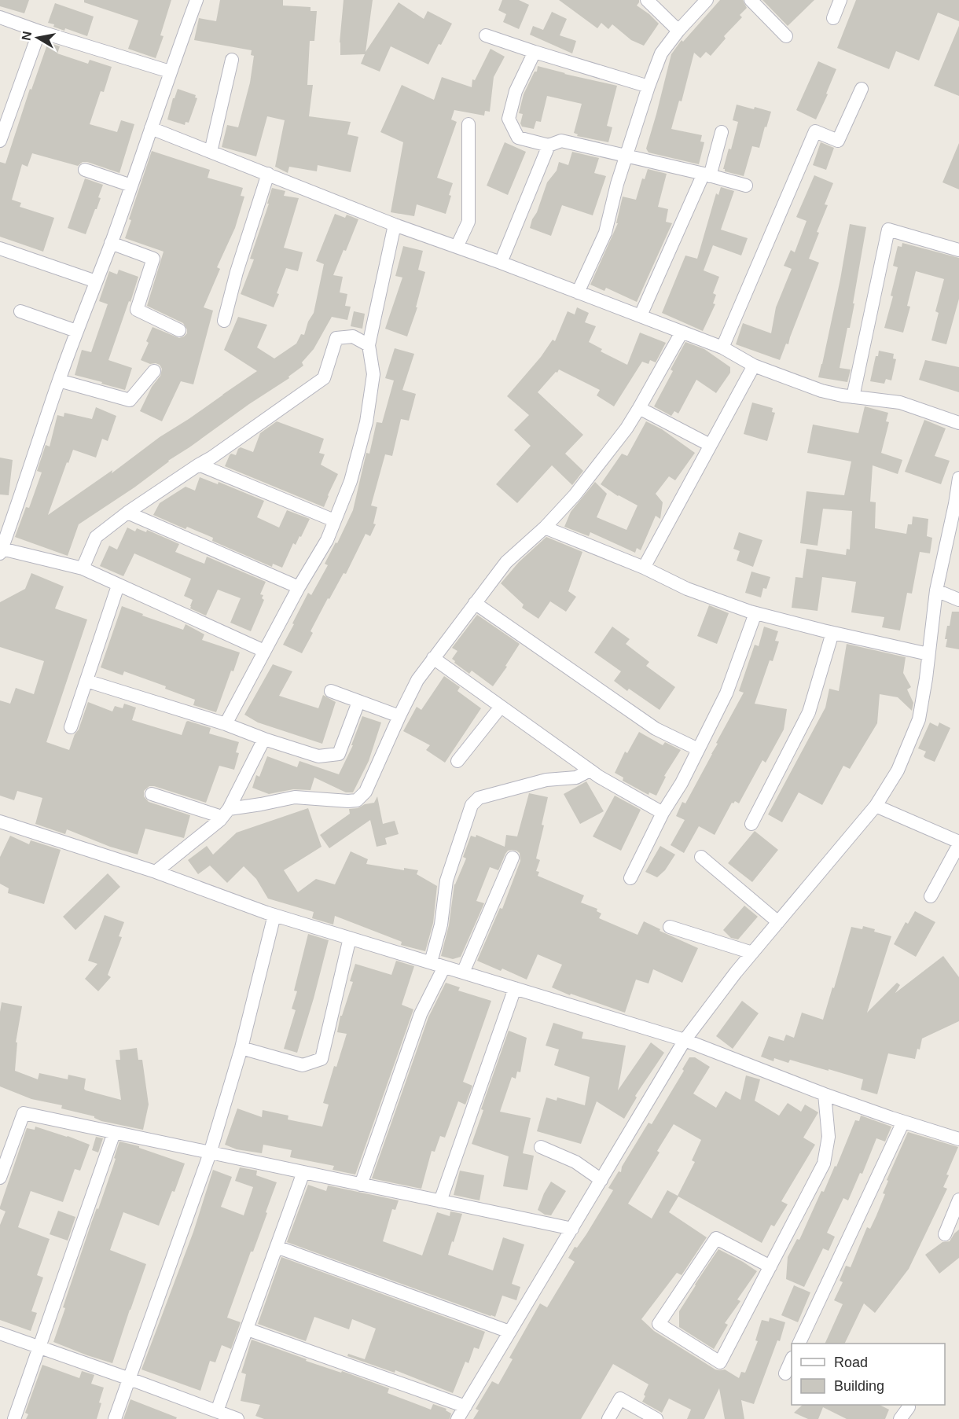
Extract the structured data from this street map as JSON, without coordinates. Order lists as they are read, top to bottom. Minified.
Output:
{"legend":["Road","Building"],"north":"left"}
